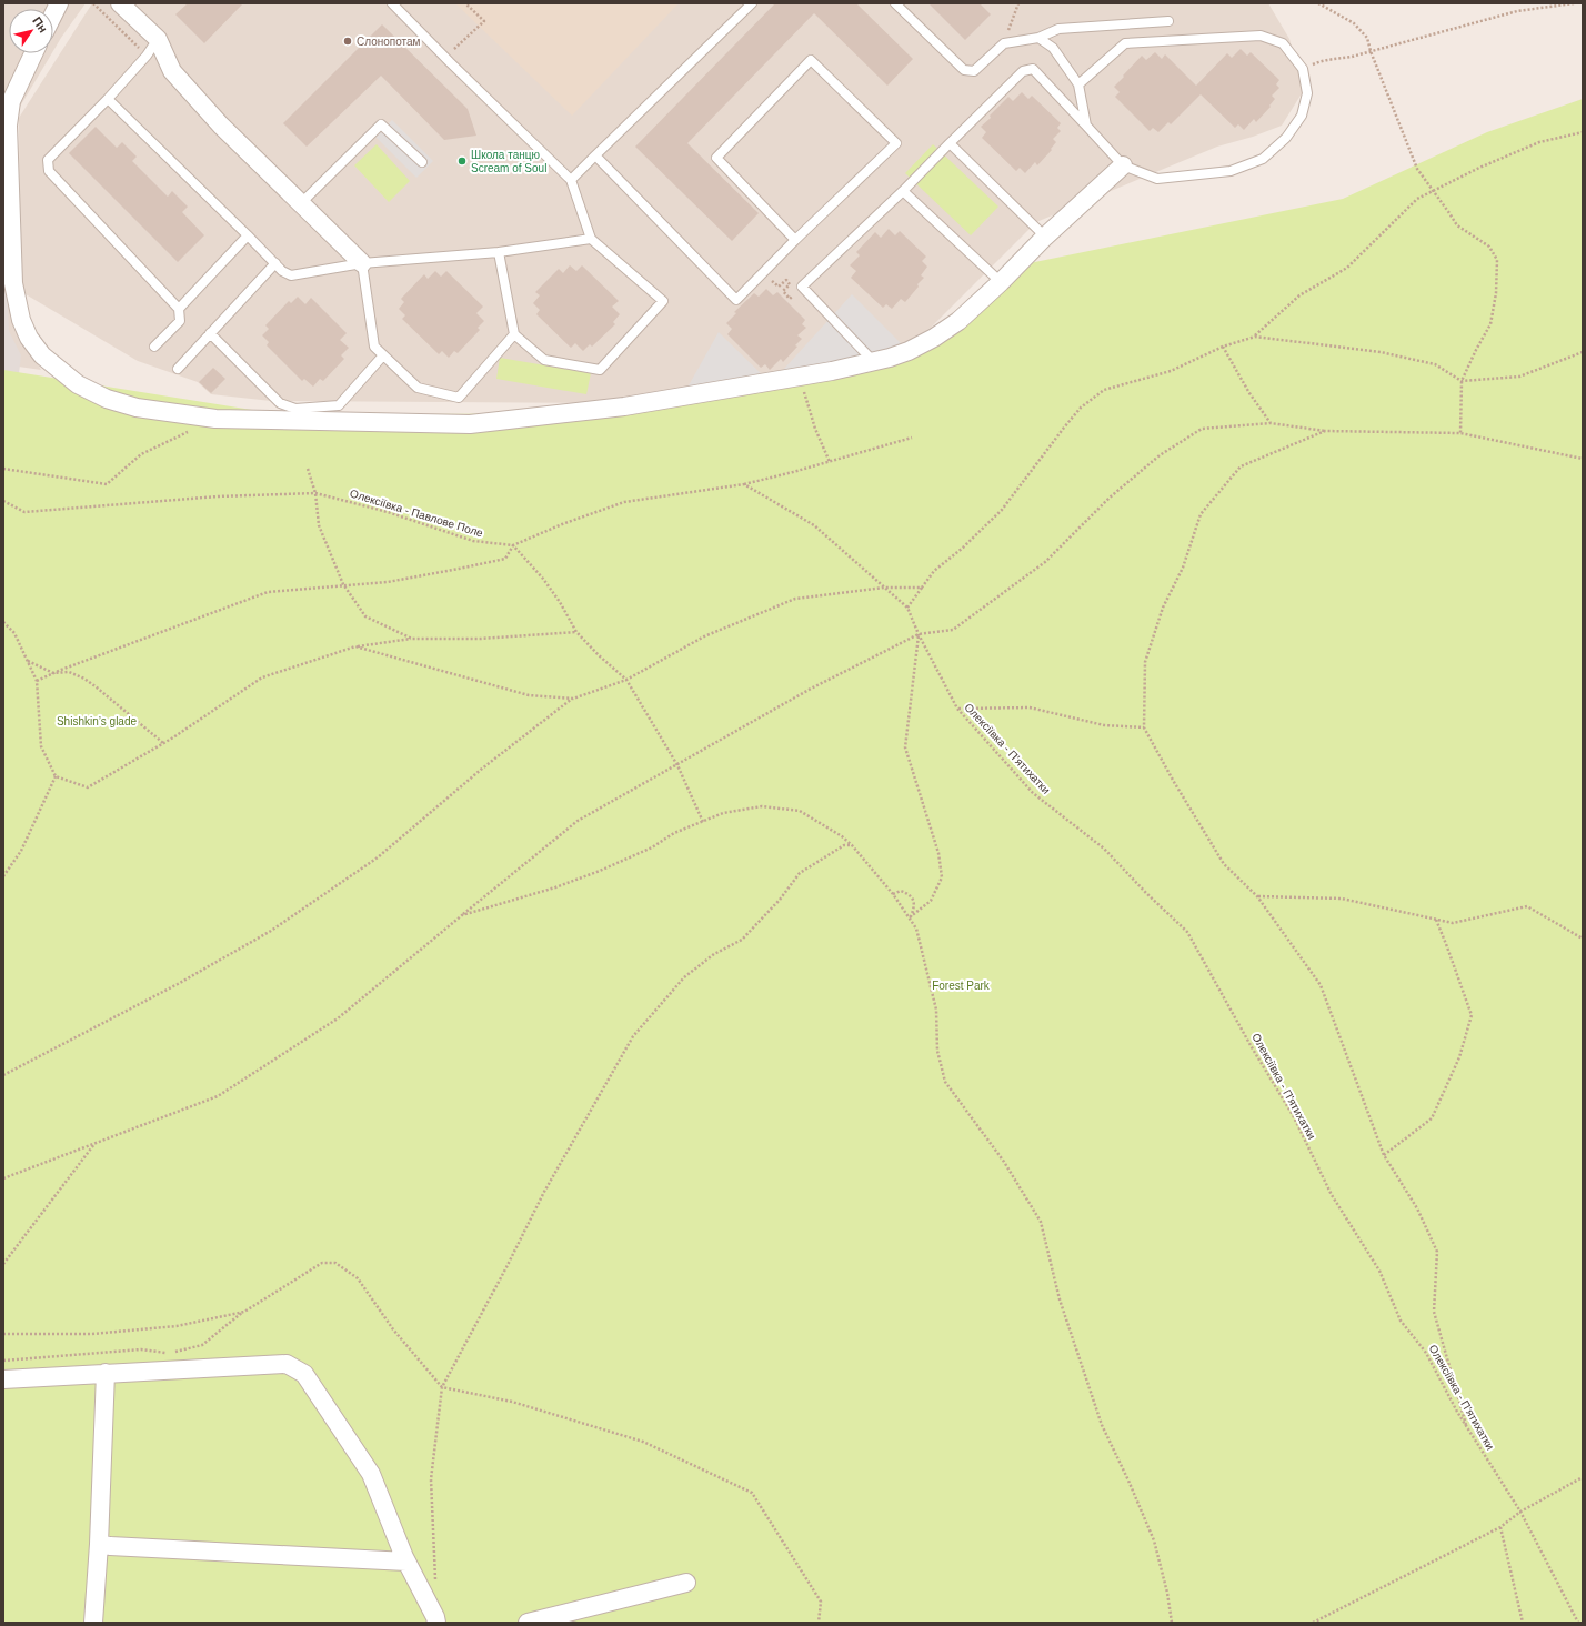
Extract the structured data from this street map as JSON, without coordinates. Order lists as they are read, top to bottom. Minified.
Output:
{"streets":{"path":["Олексіївка - Павлове Поле","Олексіївка - П'ятихатки"]},"parks":["Shishkin’s glade","Forest Park"],"places":["Слонопотам","Школа танцю Scream of Soul"],"north":"top right"}
